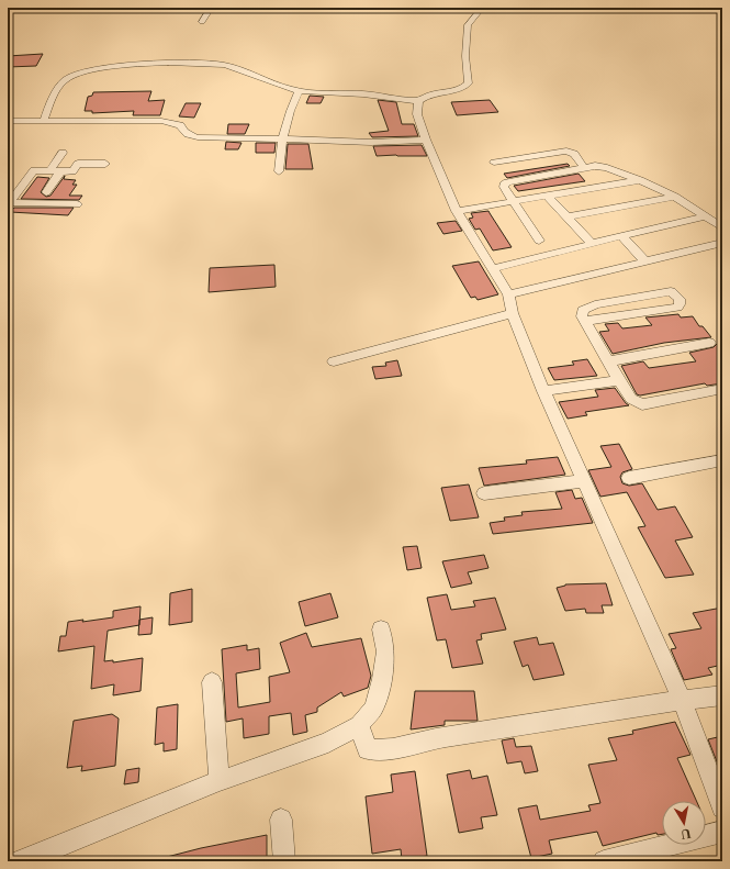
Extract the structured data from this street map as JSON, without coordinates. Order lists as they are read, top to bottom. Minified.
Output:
{"north":"bottom"}
